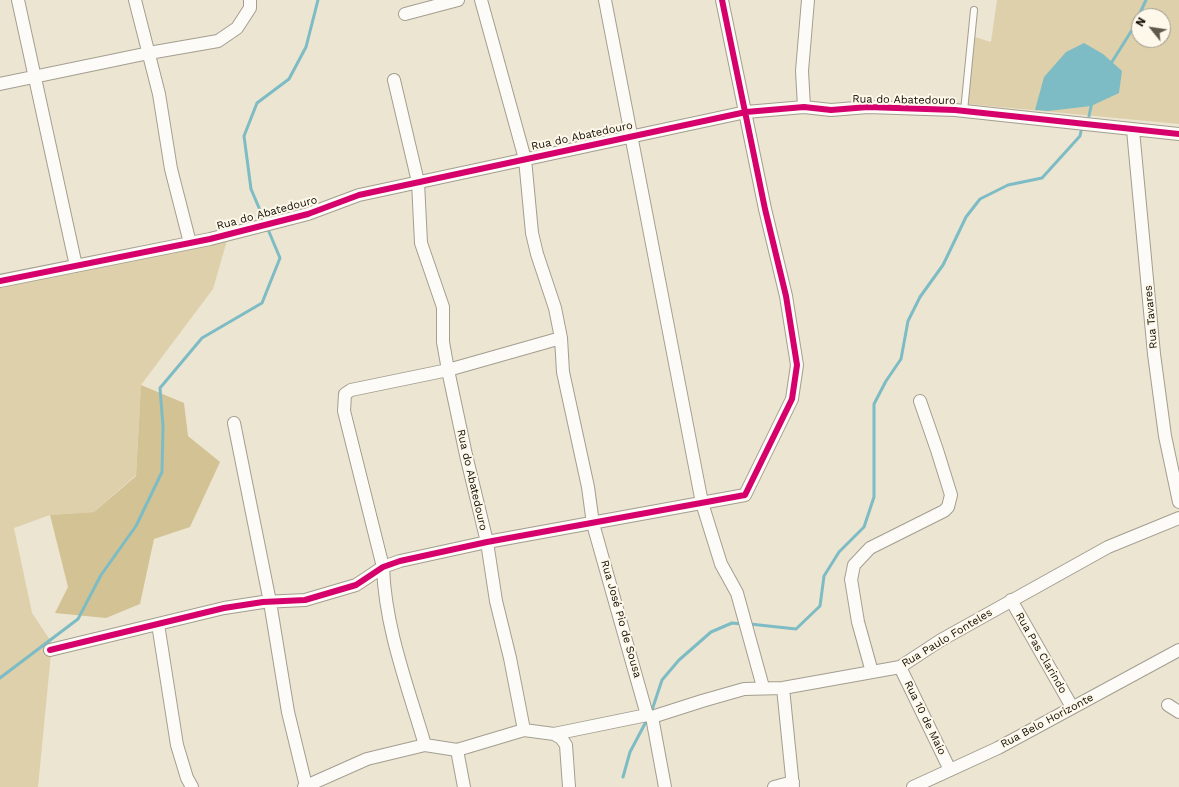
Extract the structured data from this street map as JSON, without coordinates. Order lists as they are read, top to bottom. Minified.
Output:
{"streets":{"street":["Rua do Abatedouro","Rua Tavares","Rua José Pio de Sousa","Rua Paulo Fonteles","Rua Pas Clarindo","Rua 10 de Maio","Rua Belo Horizonte"]},"crossings":[["Rua do Abatedouro","Rua Tavares"],["Rua do Abatedouro","Rua José Pio de Sousa"],["Rua José Pio de Sousa","Rua Paulo Fonteles"],["Rua Paulo Fonteles","Rua Pas Clarindo"],["Rua Paulo Fonteles","Rua 10 de Maio"],["Rua Pas Clarindo","Rua Belo Horizonte"],["Rua 10 de Maio","Rua Belo Horizonte"]],"north":"top left"}
